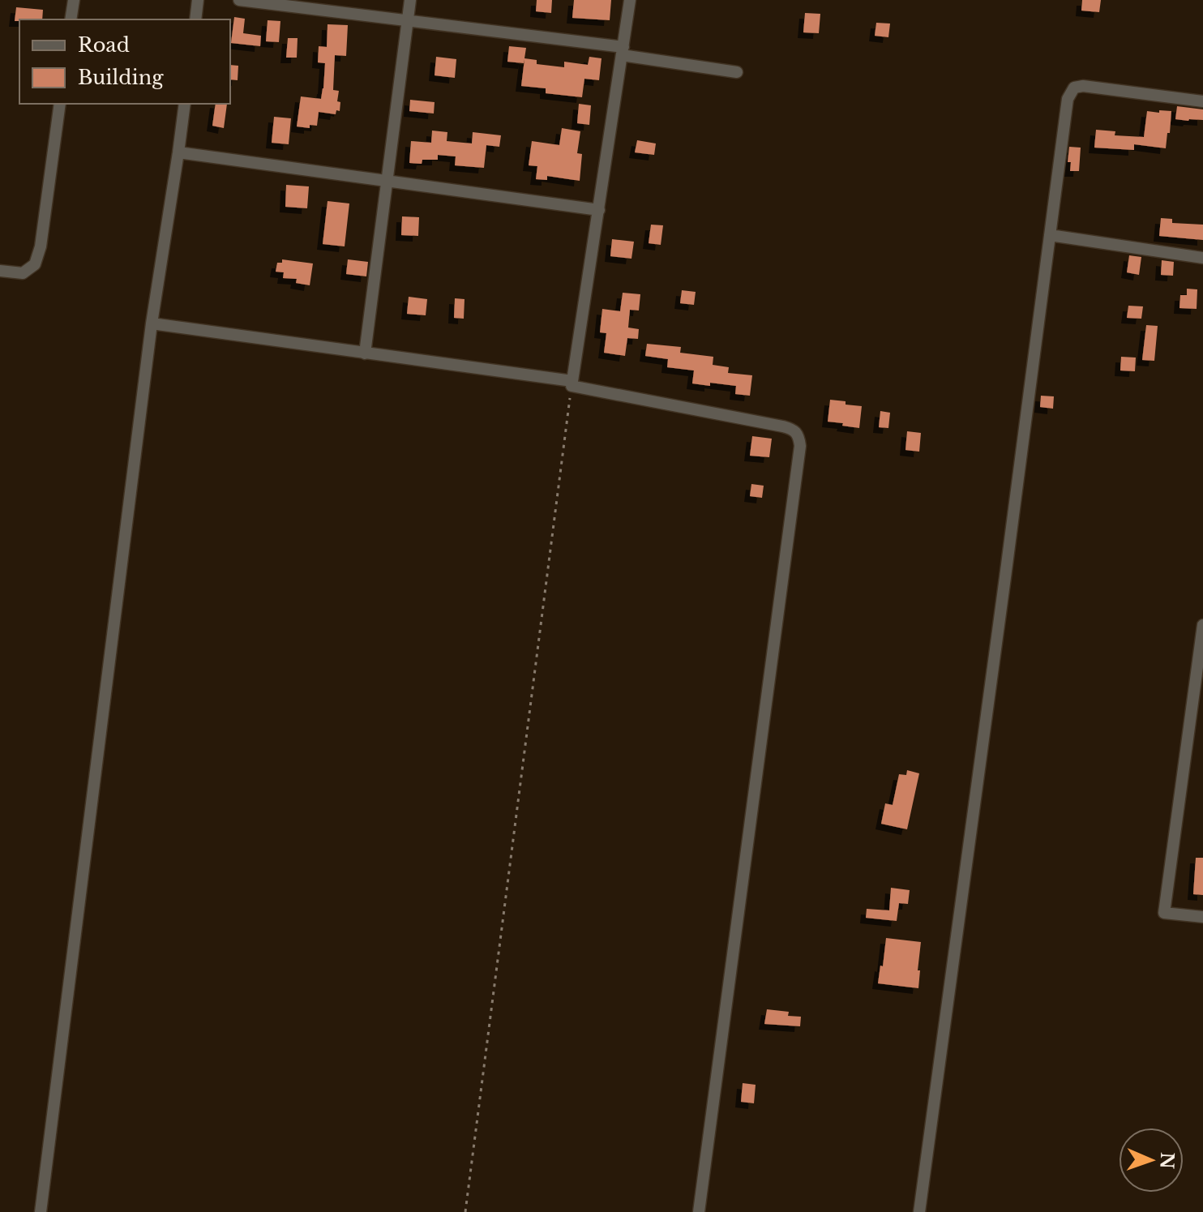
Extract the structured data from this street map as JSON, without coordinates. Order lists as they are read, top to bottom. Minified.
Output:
{"legend":["Road","Building"],"north":"right"}
